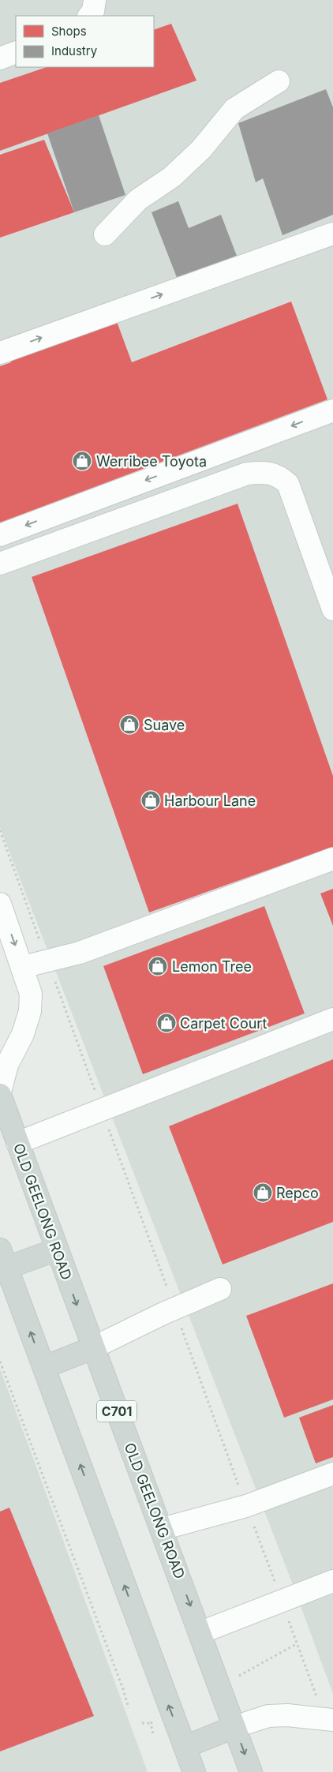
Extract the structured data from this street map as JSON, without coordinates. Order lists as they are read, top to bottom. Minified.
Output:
{"streets":{"main road":["OLD GEELONG ROAD","C701"]},"places":{"shop":["Werribee Toyota","Suave","Harbour Lane","Lemon Tree","Carpet Court","Repco"]},"legend":["Shops","Industry"]}
